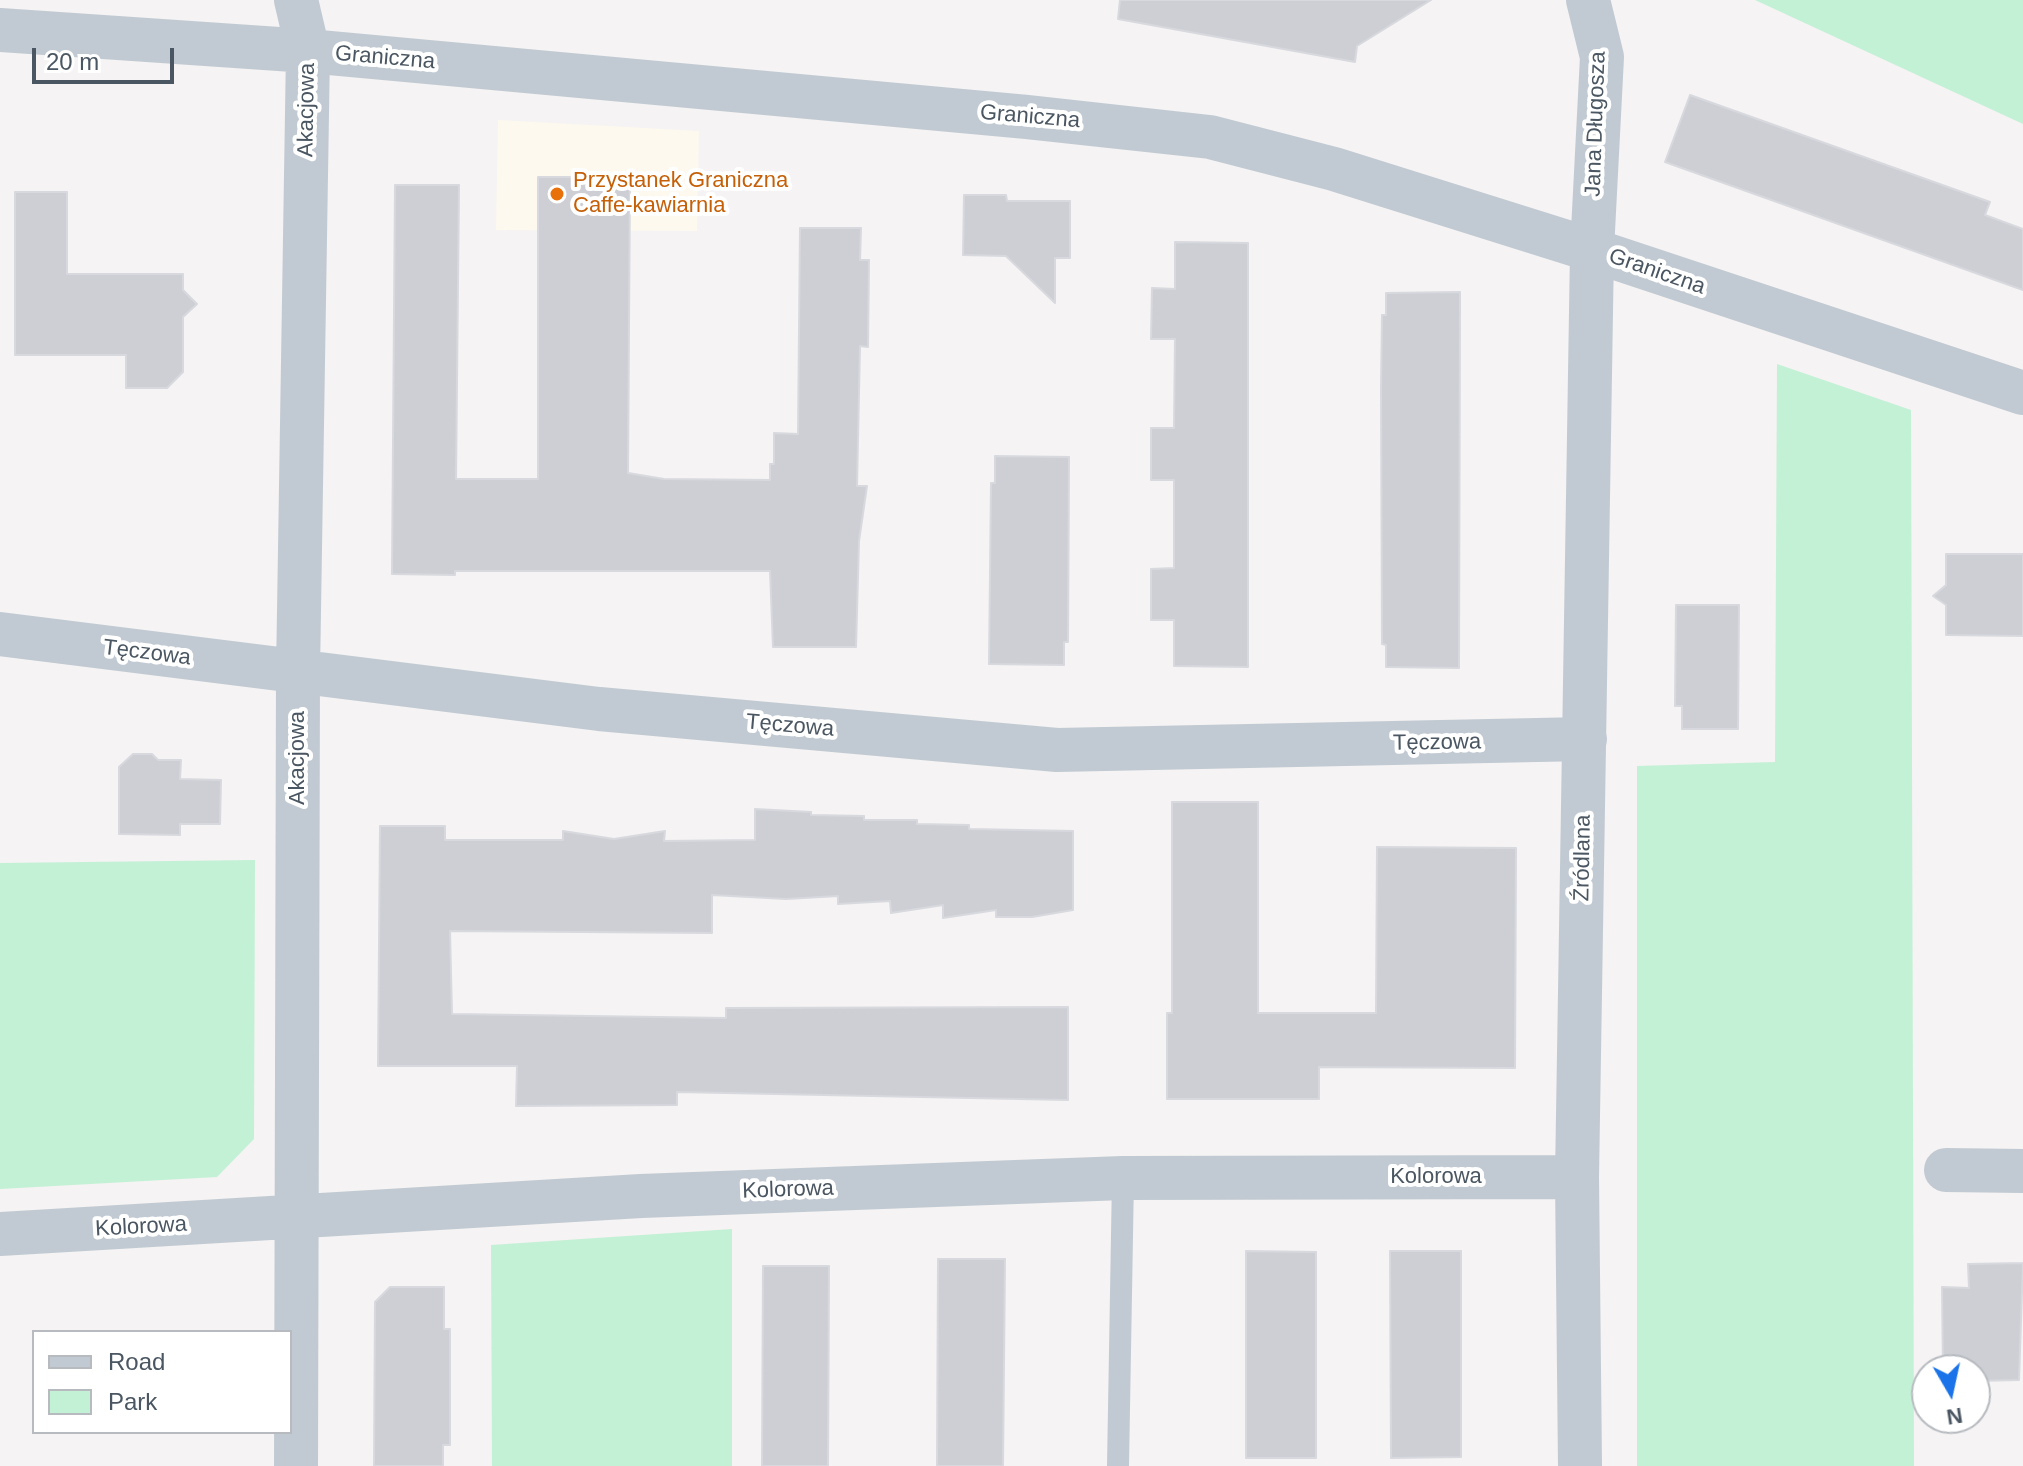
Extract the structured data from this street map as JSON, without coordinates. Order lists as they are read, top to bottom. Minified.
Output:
{"streets":{"street":["Graniczna","Akacjowa","Jana Długosza","Tęczowa","Źródlana","Kolorowa"]},"crossings":[["Graniczna","Akacjowa"],["Graniczna","Jana Długosza"],["Graniczna","Źródlana"],["Akacjowa","Tęczowa"],["Akacjowa","Kolorowa"],["Jana Długosza","Źródlana"],["Tęczowa","Źródlana"],["Źródlana","Kolorowa"]],"places":["Przystanek Graniczna Caffe-kawiarnia"],"legend":["Road","Park"],"scale_bar":"20 m","north":"bottom"}
